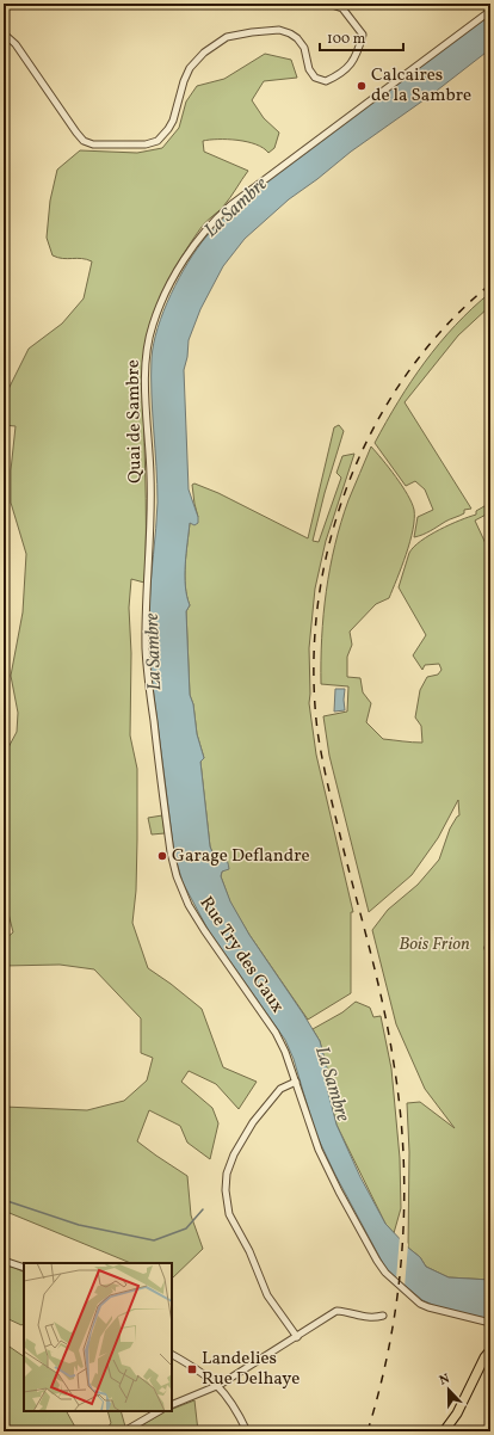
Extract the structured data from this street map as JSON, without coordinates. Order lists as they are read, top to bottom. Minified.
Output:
{"streets":{"street":["Quai de Sambre","Rue Try des Gaux"]},"crossings":[["Quai de Sambre","Rue Try des Gaux"]],"water":["La Sambre"],"parks":["Bois Frion"],"places":{"other":["Calcaires de la Sambre","Garage Deflandre"],"transit":["Landelies Rue Delhaye"]},"scale_bar":"100 m","north":"top"}
